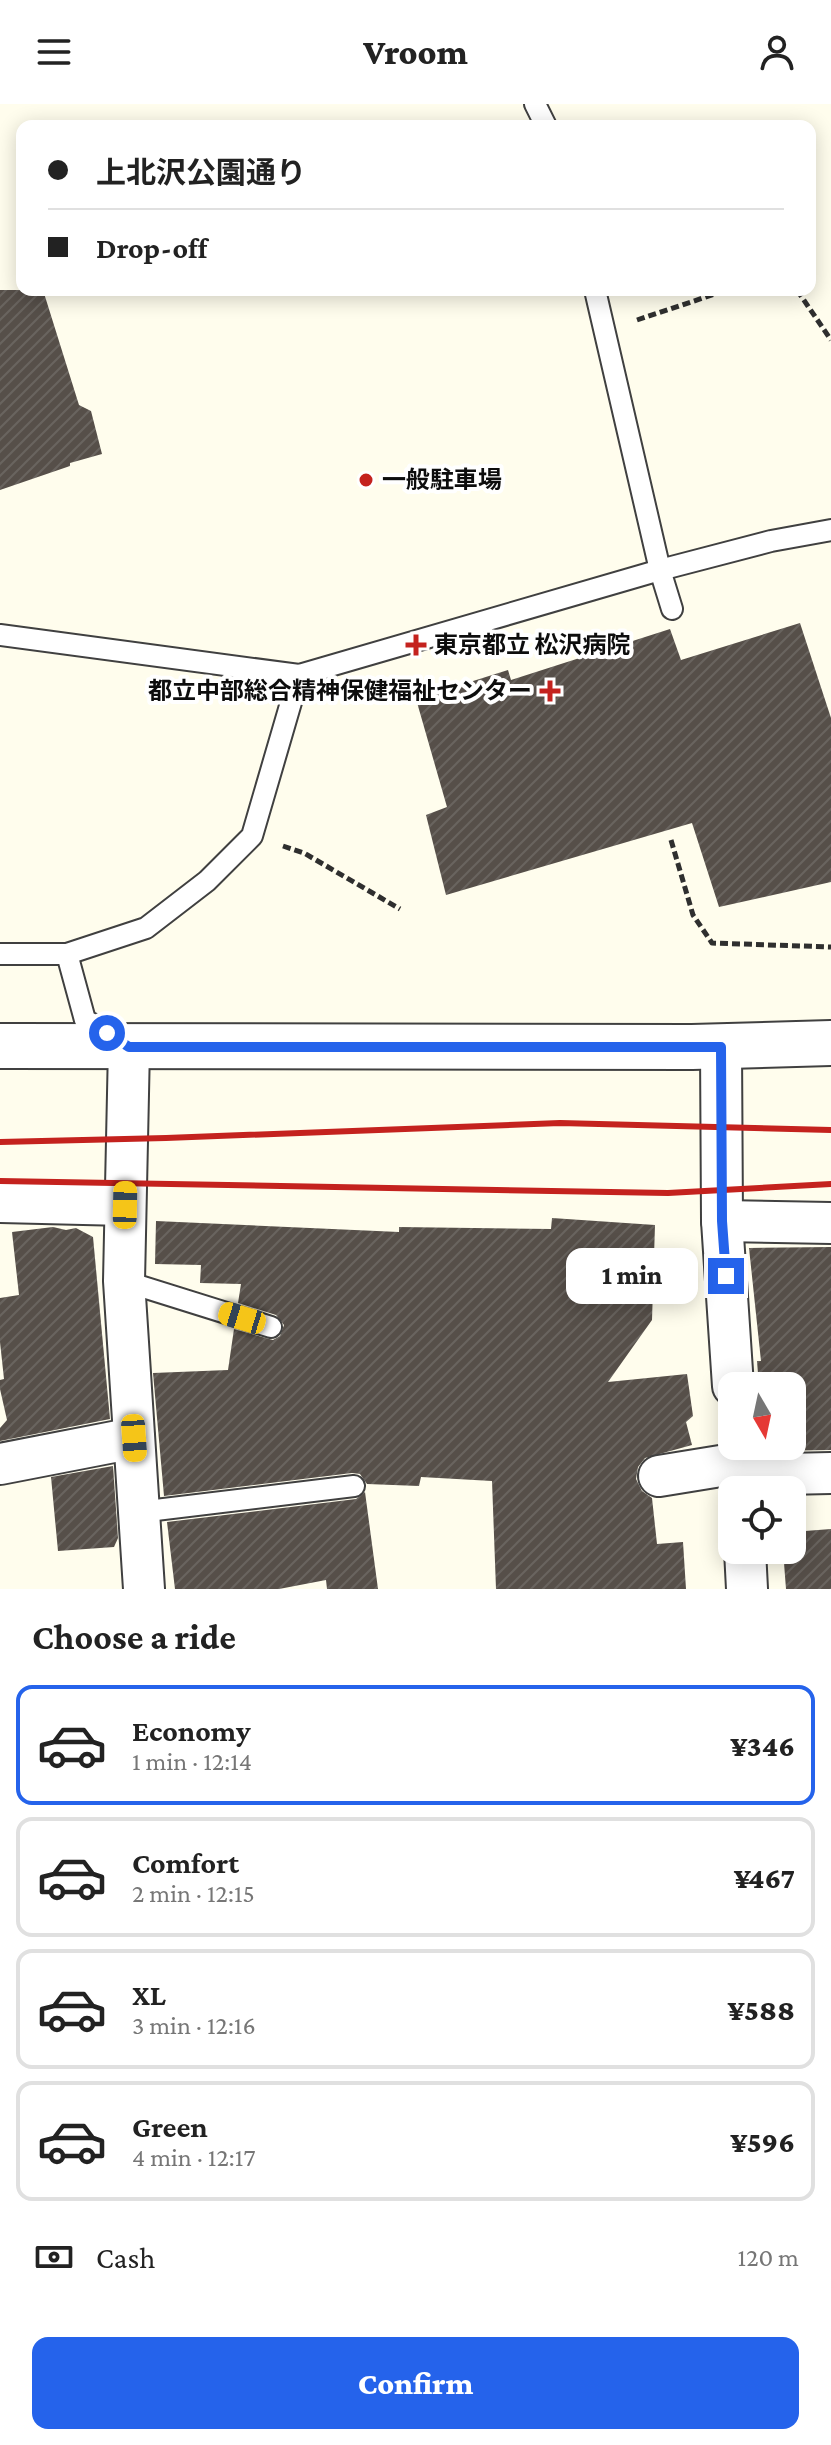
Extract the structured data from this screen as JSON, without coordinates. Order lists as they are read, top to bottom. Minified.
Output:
{"places":{"other":["一般駐車場"],"health":["東京都立 松沢病院","都立中部総合精神保健福祉センター"]},"north":"bottom","page":{"header":"Vroom","banner":["上北沢公園通り","Drop-off"],"bubble":"1 min","heading":"Choose a ride","list":[{"name":"Economy","note":"1 min · 12:14","value":"¥346"},{"name":"Comfort","note":"2 min · 12:15","value":"¥467"},{"name":"XL","note":"3 min · 12:16","value":"¥588"},{"name":"Green","note":"4 min · 12:17","value":"¥596"}],"pay":["Cash","120 m"],"buttons":"Confirm"}}
